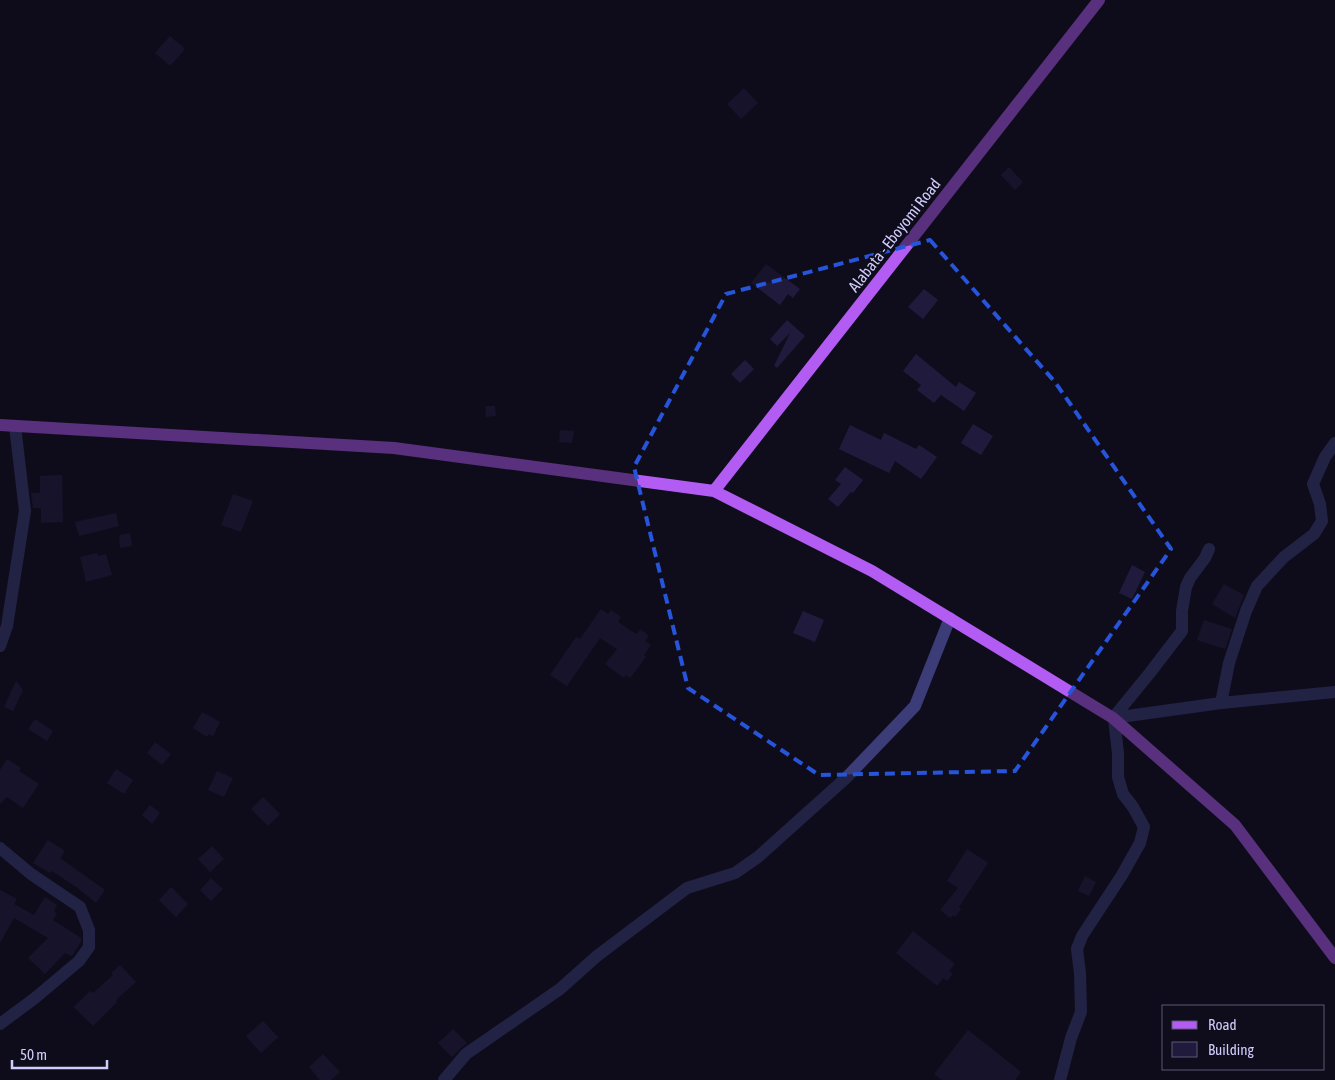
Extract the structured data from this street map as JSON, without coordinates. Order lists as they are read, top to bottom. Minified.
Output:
{"streets":{"main road":["Alabata - Eboyomi Road"]},"legend":["Road","Building"],"scale_bar":"50 m"}
